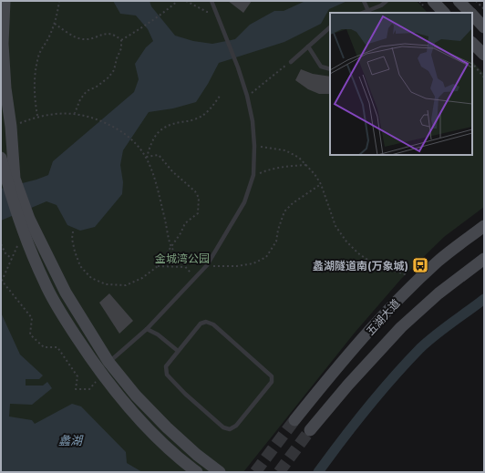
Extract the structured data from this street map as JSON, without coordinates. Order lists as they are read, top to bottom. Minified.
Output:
{"streets":{"main road":["五湖大道"]},"water":["蠡湖"],"parks":["金城湾公园"],"places":{"bus stop":["蠡湖隧道南(万象城)"]}}
